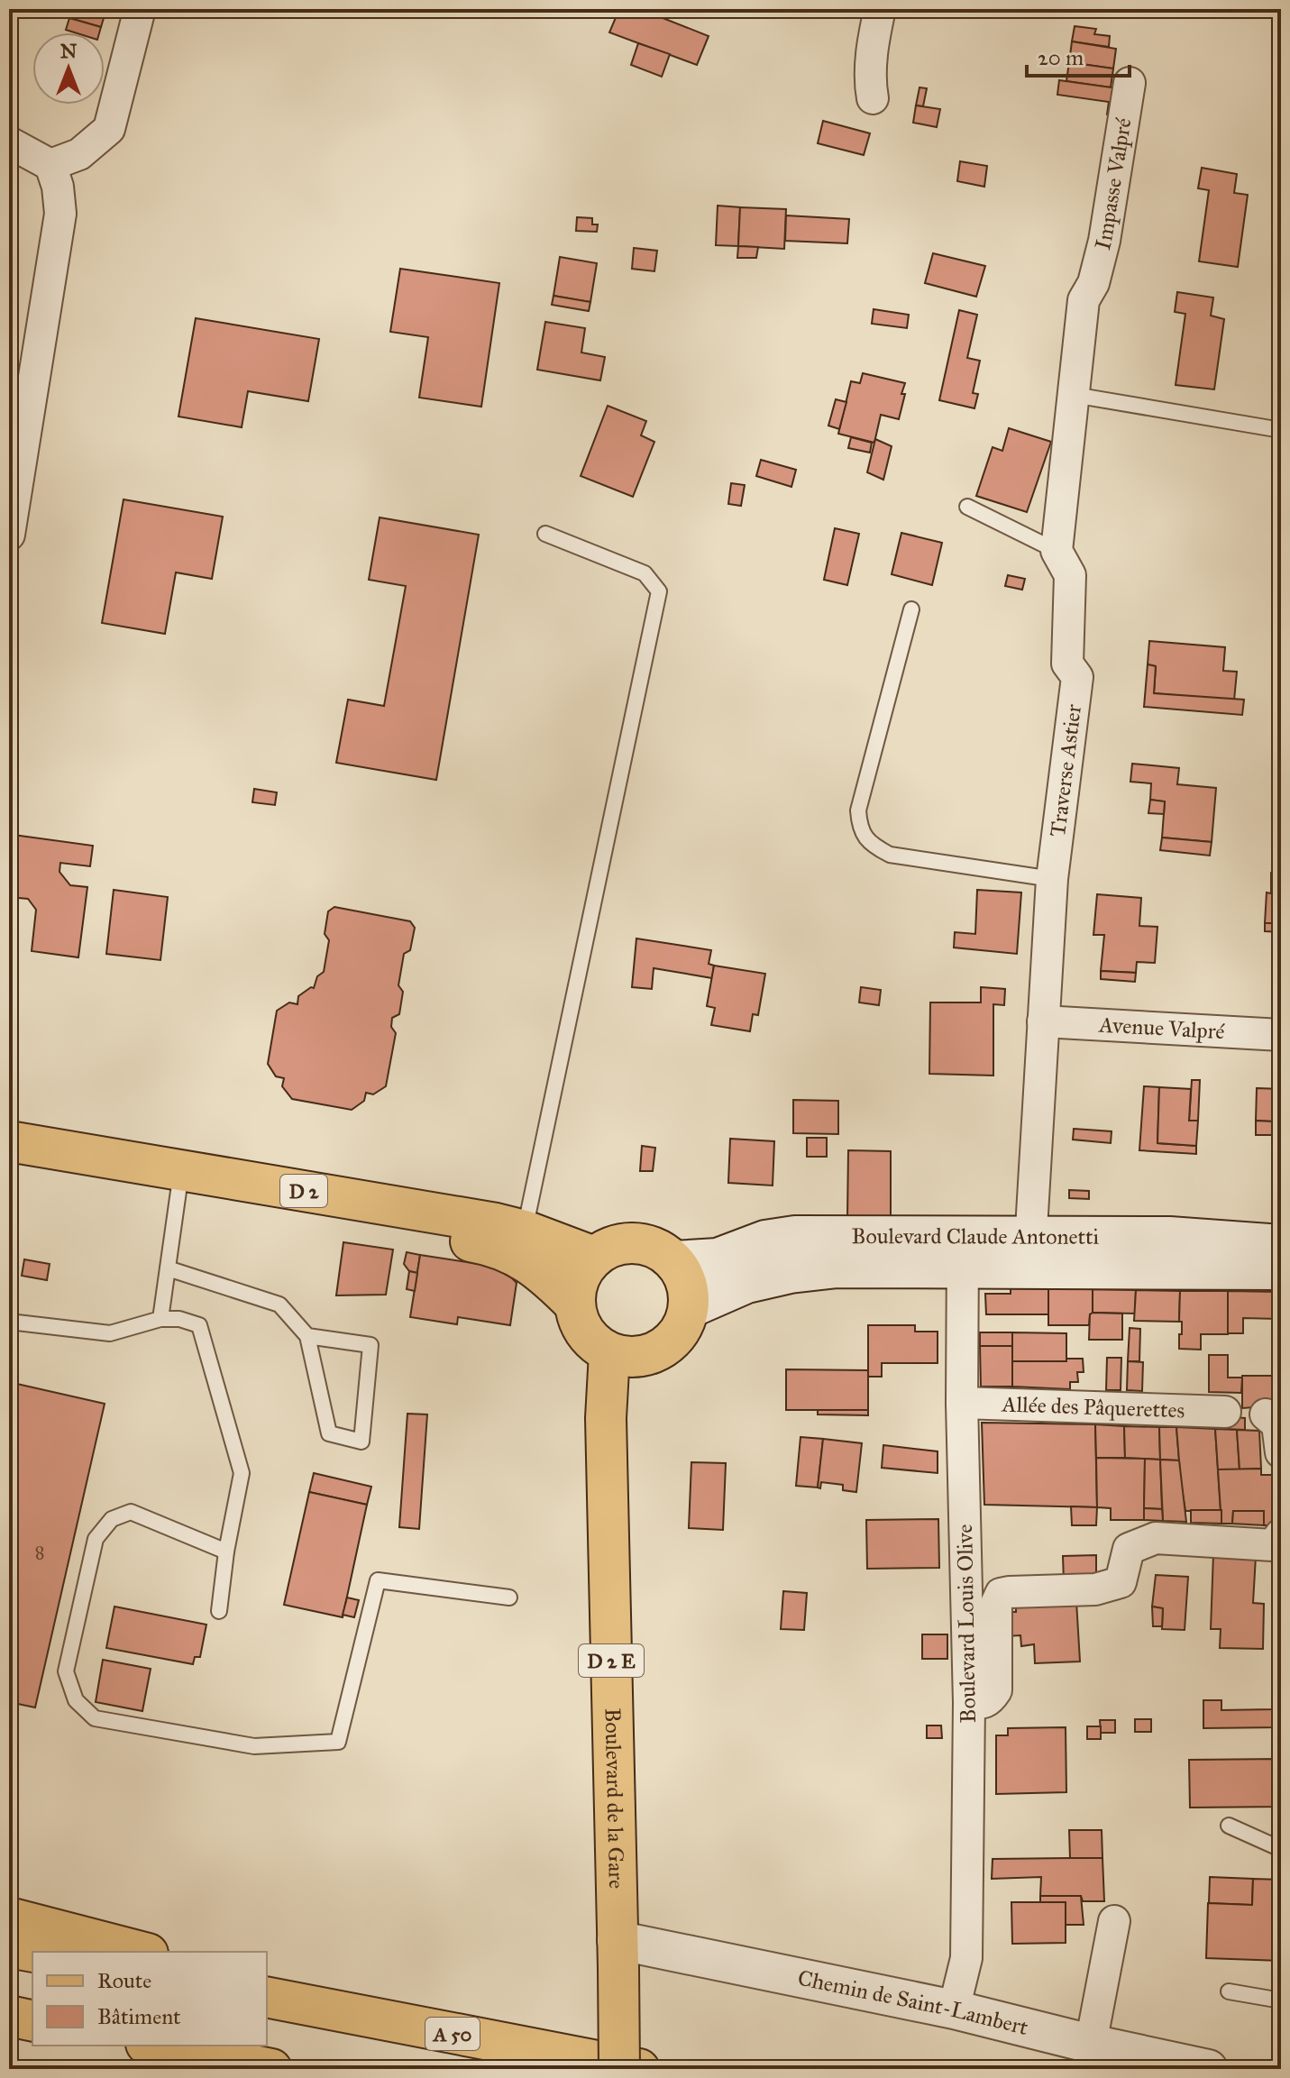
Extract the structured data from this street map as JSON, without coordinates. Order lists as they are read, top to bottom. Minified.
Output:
{"streets":{"main road":["D 2","Boulevard Claude Antonetti","D 2 E","Boulevard de la Gare","A 50"],"street":["Impasse Valpré","Traverse Astier","Avenue Valpré","Allée des Pâquerettes","Boulevard Louis Olive","Chemin de Saint-Lambert"]},"crossings":[["Impasse Valpré","Traverse Astier"],["Traverse Astier","Avenue Valpré"],["Traverse Astier","Boulevard Claude Antonetti"],["D 2","Boulevard Claude Antonetti"],["D 2","Boulevard de la Gare"],["Boulevard Claude Antonetti","Boulevard Louis Olive"],["Boulevard Claude Antonetti","Boulevard de la Gare"],["Allée des Pâquerettes","Boulevard Louis Olive"],["Boulevard Louis Olive","Chemin de Saint-Lambert"],["Boulevard de la Gare","Chemin de Saint-Lambert"]],"house_numbers":["8"],"legend":["Route","Bâtiment"],"scale_bar":"20 m","north":"top"}
